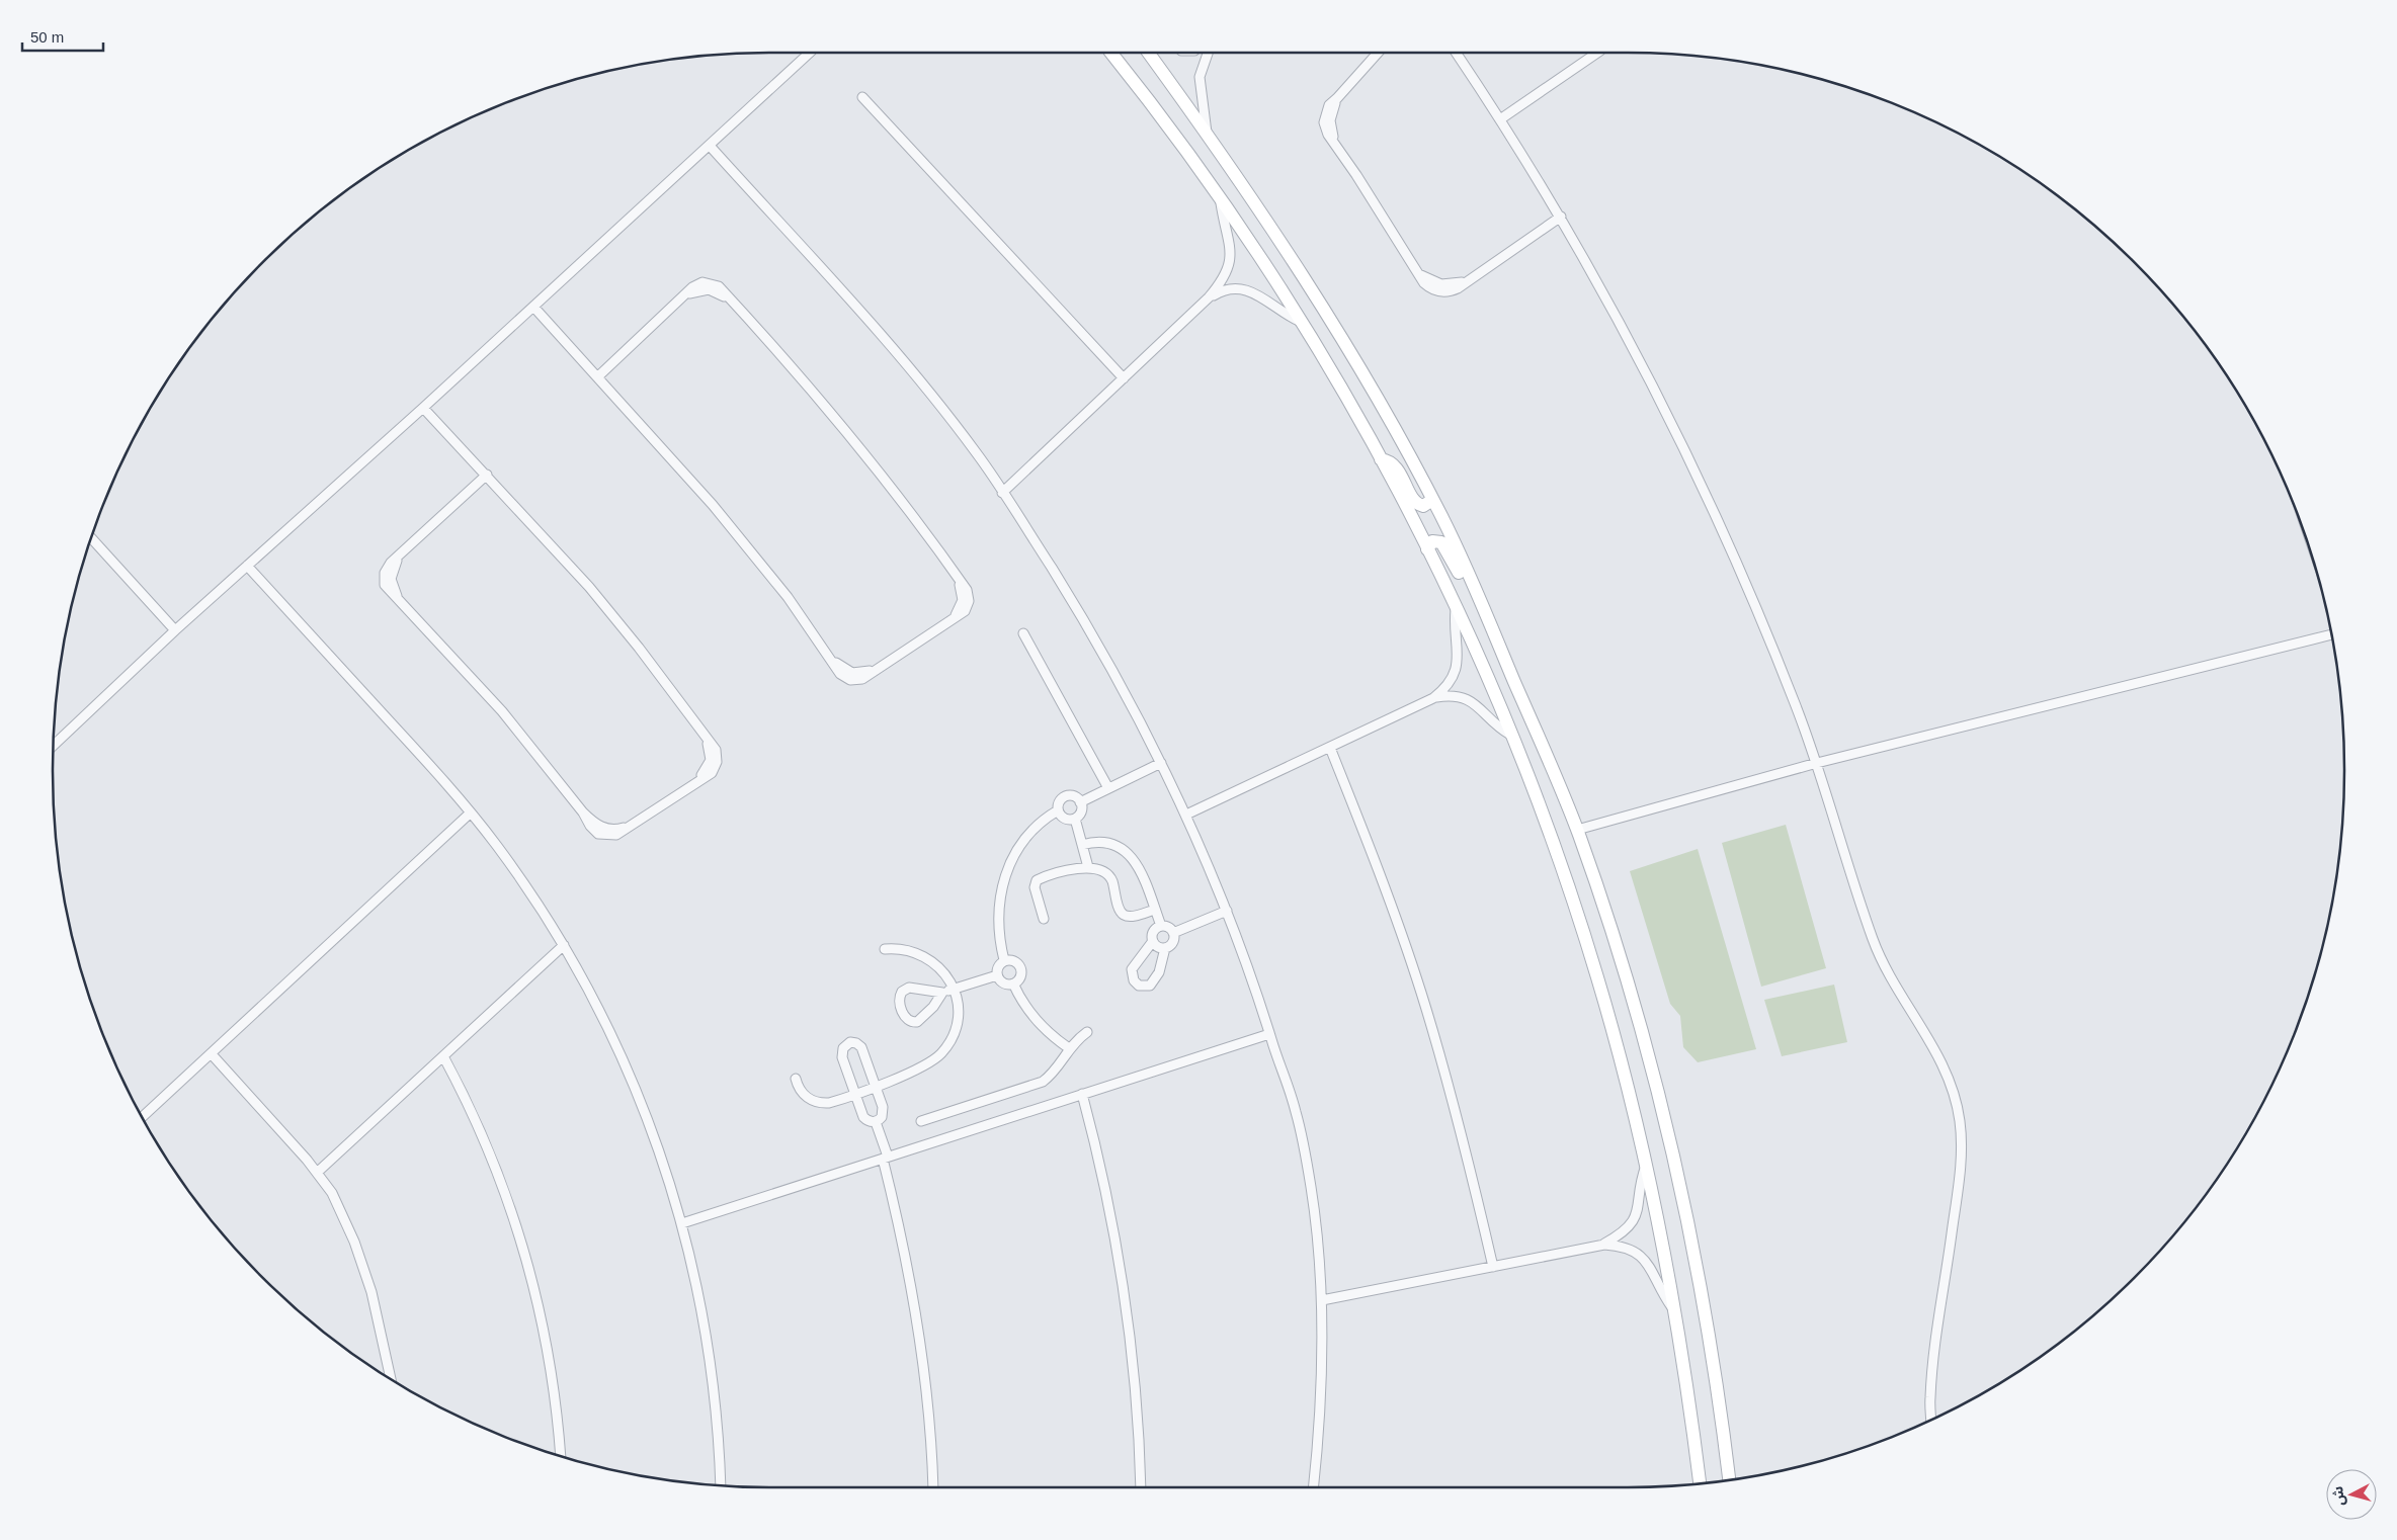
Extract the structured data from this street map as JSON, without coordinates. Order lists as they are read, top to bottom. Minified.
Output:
{"scale_bar":"50 m","north":"left"}
